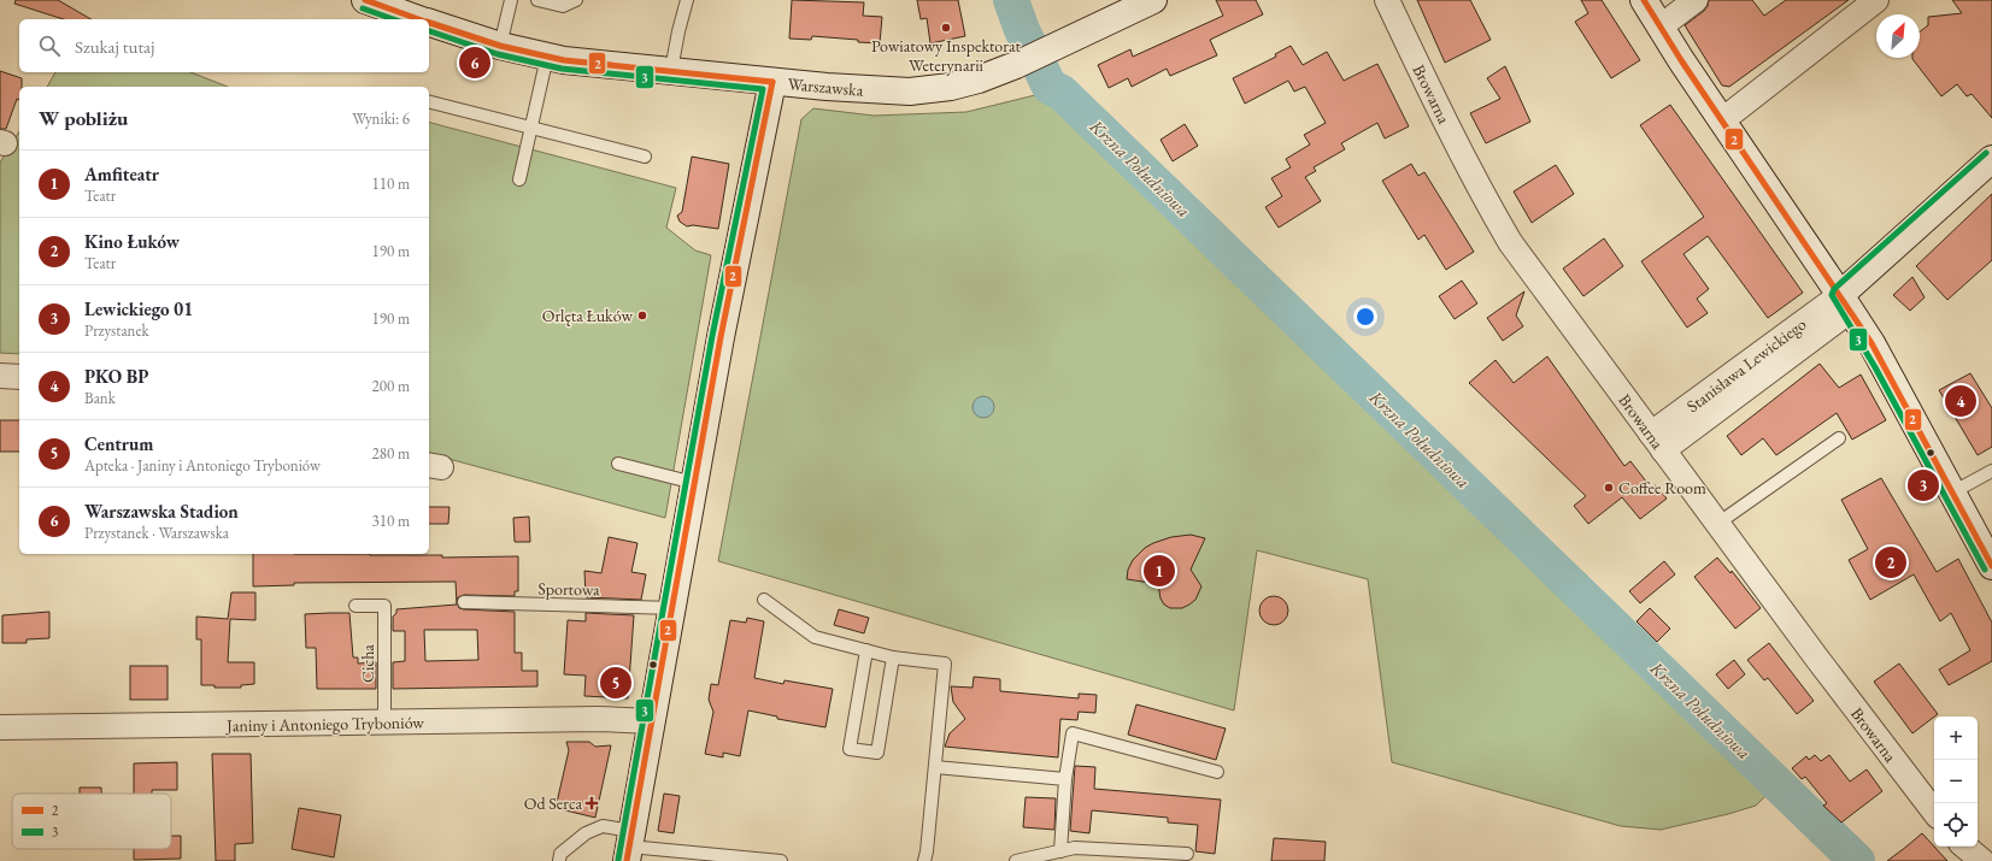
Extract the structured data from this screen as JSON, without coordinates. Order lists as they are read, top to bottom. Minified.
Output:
{"streets":{"main road":["Warszawska"],"street":["Browarna","Stanisława Lewickiego","Janiny i Antoniego Tryboniów"],"lane":["Sportowa","Cicha"]},"crossings":[["Browarna","Stanisława Lewickiego"],["Cicha","Janiny i Antoniego Tryboniów"]],"water":["Krzna Południowa"],"places":{"other":["Powiatowy Inspektorat Weterynarii","Orlęta Łuków","Coffee Room"],"health":["Od Serca"]},"lines":["transit line 2","transit line 3"],"legend":["2","3"],"north":"top right","page":{"search":"Szukaj tutaj","pins":["6","4","3","2","1","5"],"heading":["W pobliżu","Wyniki: 6"],"list":[{"mark":"1","name":"Amfiteatr","note":"Teatr","value":"110 m"},{"mark":"2","name":"Kino Łuków","note":"Teatr","value":"190 m"},{"mark":"3","name":"Lewickiego 01","note":"Przystanek","value":"190 m"},{"mark":"4","name":"PKO BP","note":"Bank","value":"200 m"},{"mark":"5","name":"Centrum","note":"Apteka · Janiny i Antoniego Tryboniów","value":"280 m"},{"mark":"6","name":"Warszawska Stadion","note":"Przystanek · Warszawska","value":"310 m"}],"map_buttons":["+","−"]}}
